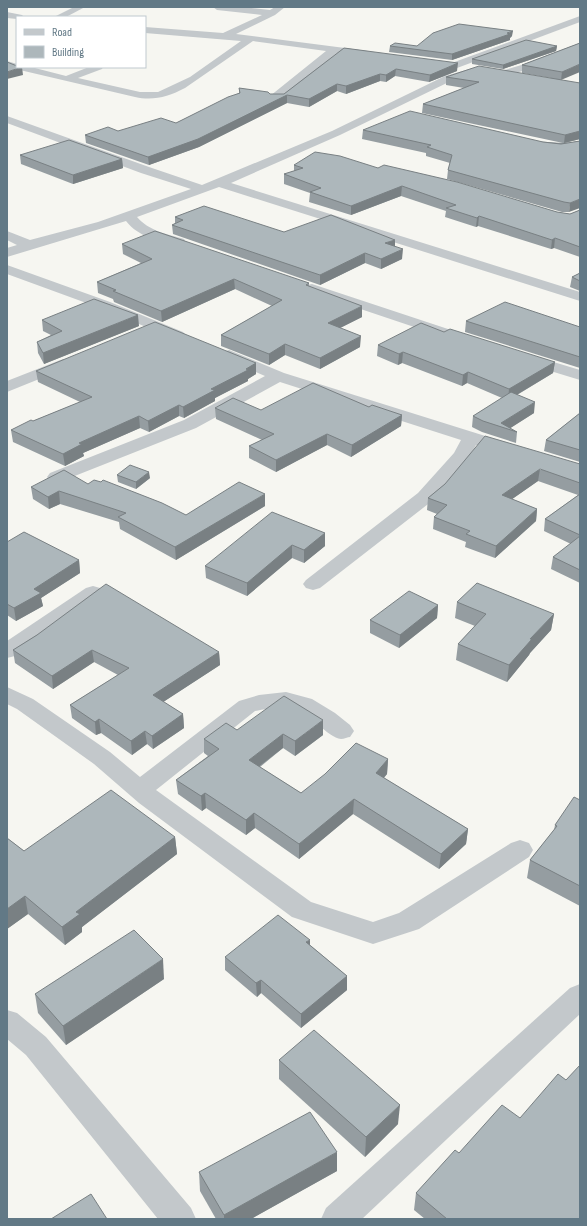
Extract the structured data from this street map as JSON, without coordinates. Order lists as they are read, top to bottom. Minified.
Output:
{"legend":["Road","Building"]}
